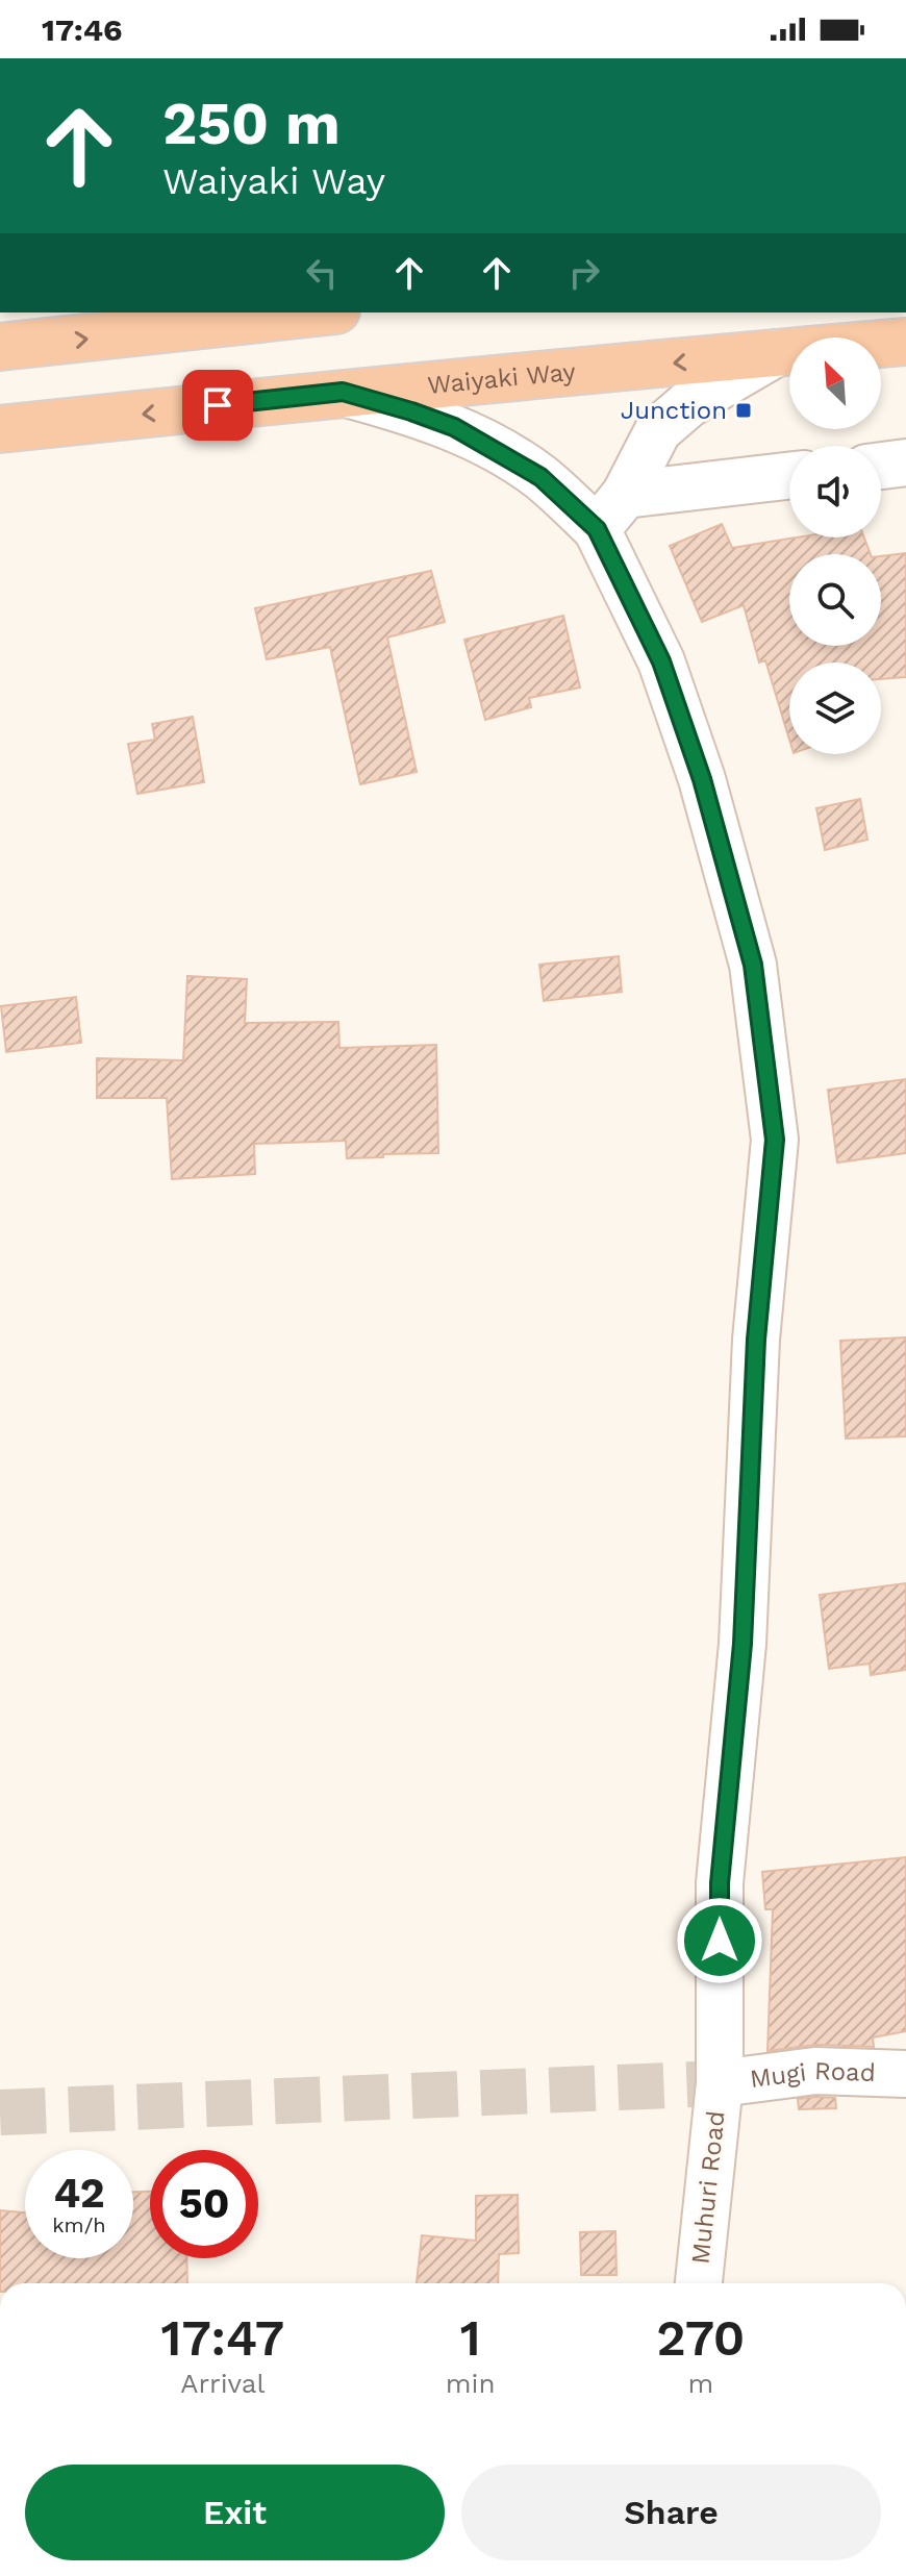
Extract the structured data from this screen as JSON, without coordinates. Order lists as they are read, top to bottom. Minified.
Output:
{"streets":{"highway":["Waiyaki Way"],"main road":["Mugi Road","Muhuri Road"]},"crossings":[["Mugi Road","Muhuri Road"]],"places":{"transit":["Junction"]},"north":"top left","page":{"status":"17:46","turn":["250 m","Waiyaki Way"],"speed":"42 km/h","limit":"50","eta":["17:47","Arrival","1","min","270","m"],"buttons":["Exit","Share"]}}
